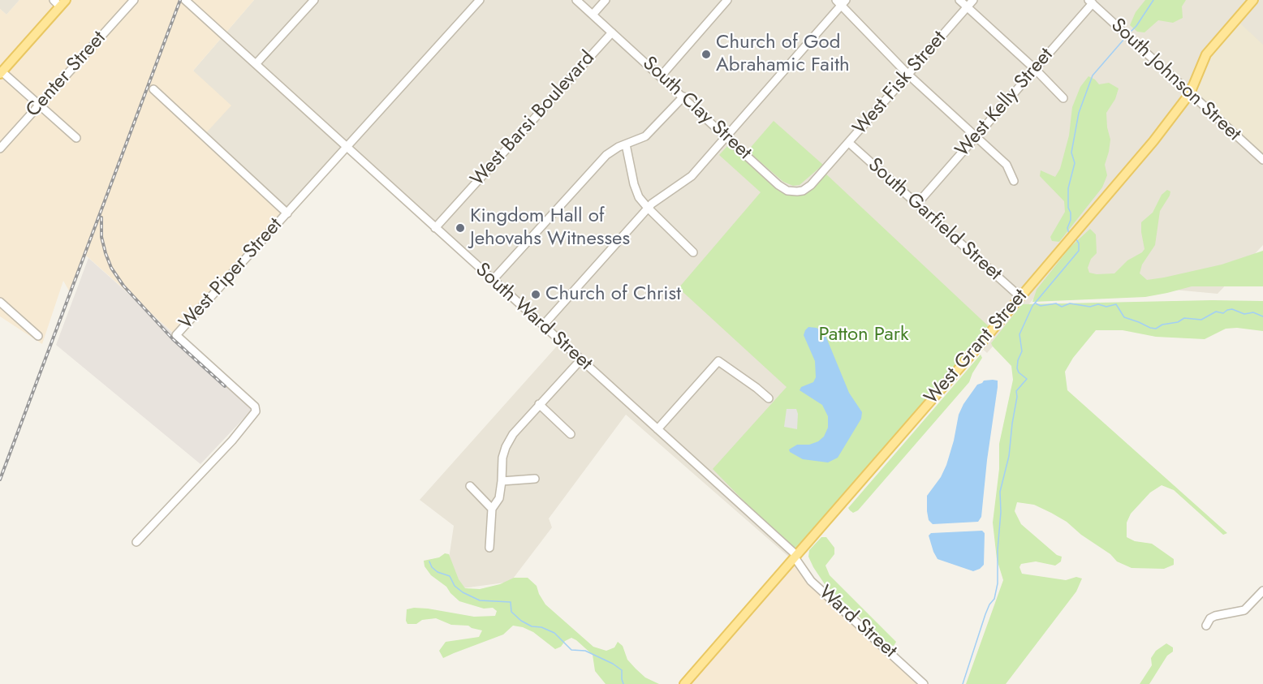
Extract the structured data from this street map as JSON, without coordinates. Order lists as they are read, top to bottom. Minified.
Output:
{"streets":{"main road":["West Grant Street"],"street":["Center Street","South Johnson Street","West Fisk Street","West Kelly Street","South Clay Street","West Barsi Boulevard","South Garfield Street","West Piper Street","South Ward Street","Ward Street"]},"crossings":[["South Johnson Street","West Kelly Street"],["South Johnson Street","West Grant Street"],["West Fisk Street","South Clay Street"],["West Fisk Street","South Garfield Street"],["West Kelly Street","South Garfield Street"],["South Clay Street","West Barsi Boulevard"],["West Barsi Boulevard","South Ward Street"],["South Garfield Street","West Grant Street"],["West Piper Street","South Ward Street"],["South Ward Street","West Grant Street"],["South Ward Street","Ward Street"],["West Grant Street","Ward Street"]],"parks":["Patton Park"],"places":["Church of God Abrahamic Faith","Kingdom Hall of Jehovahs Witnesses","Church of Christ"]}
